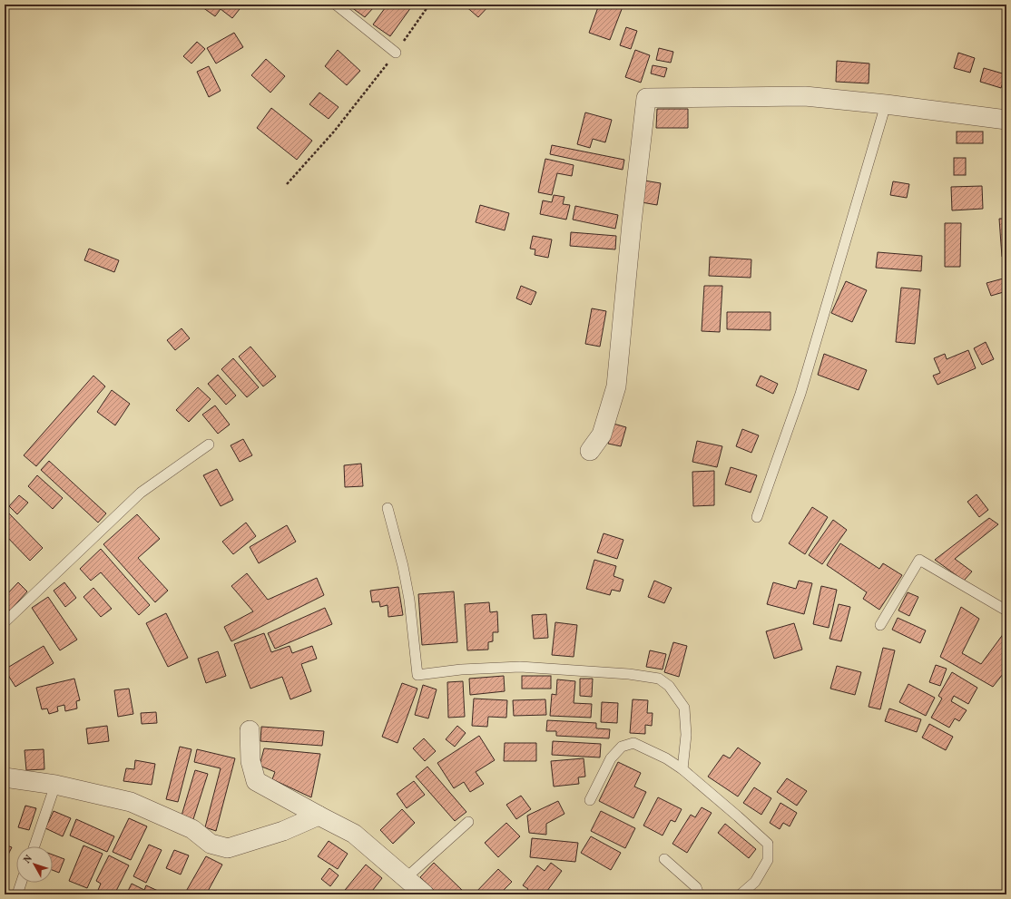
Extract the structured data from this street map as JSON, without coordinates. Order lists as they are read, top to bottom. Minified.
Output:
{"north":"top left"}
